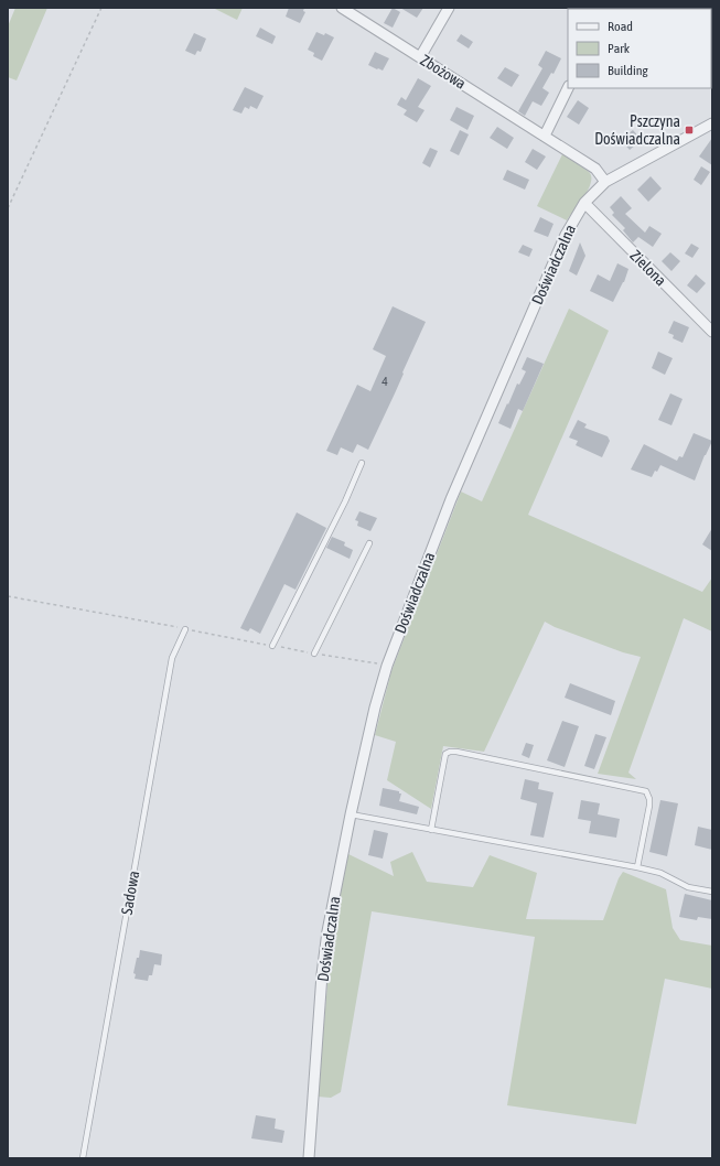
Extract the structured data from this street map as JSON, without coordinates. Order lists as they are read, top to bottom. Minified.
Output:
{"streets":{"street":["Zbożowa","Doświadczalna","Zielona"],"lane":["Sadowa"]},"crossings":[["Zbożowa","Doświadczalna"],["Doświadczalna","Zielona"]],"places":{"transit":["Pszczyna Doświadczalna"]},"house_numbers":["4"],"legend":["Road","Park","Building"]}
